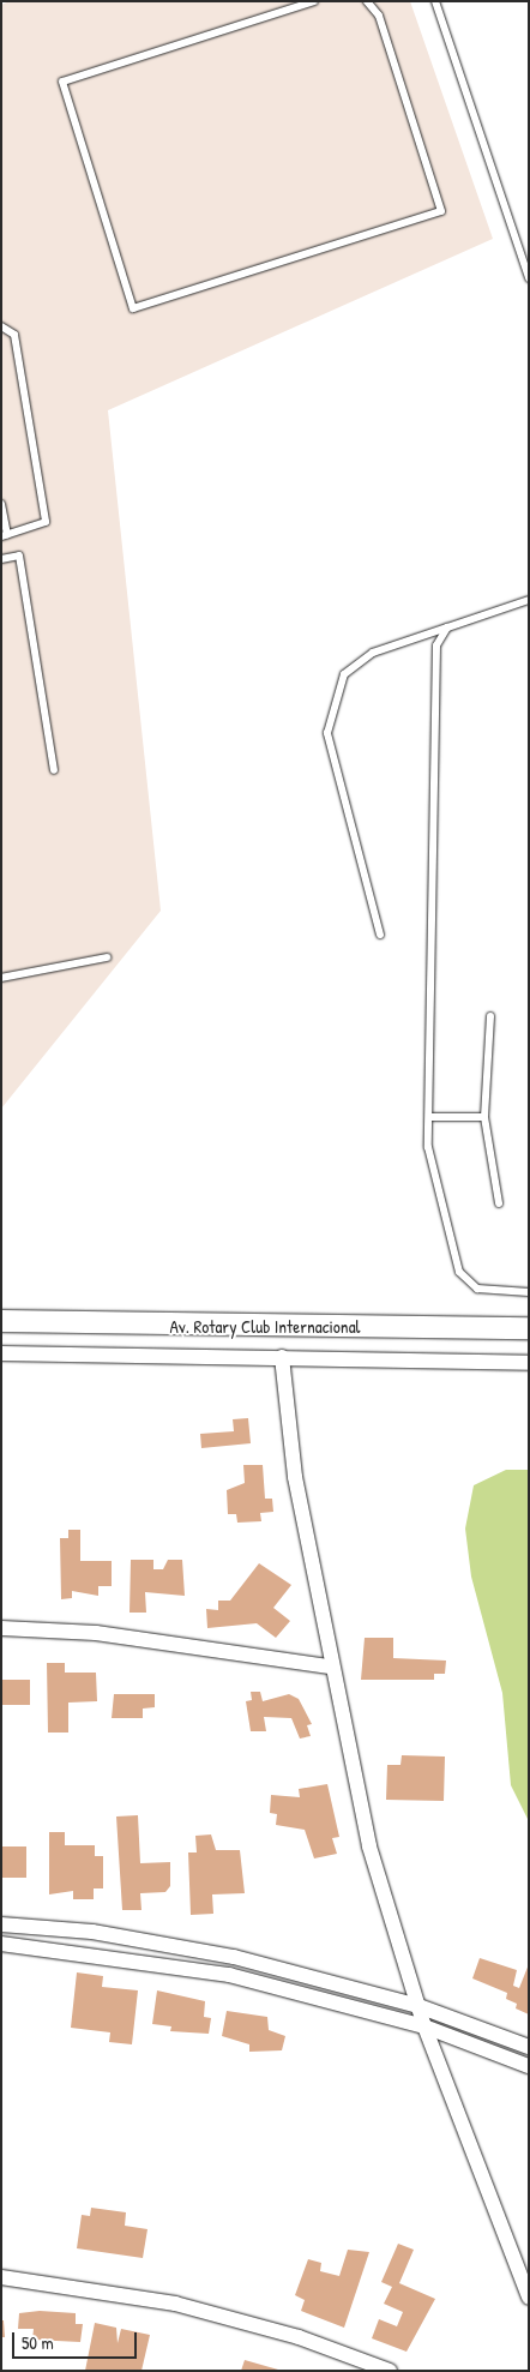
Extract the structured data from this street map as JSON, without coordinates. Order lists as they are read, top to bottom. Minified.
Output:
{"streets":{"main road":["Av. Rotary Club Internacional"]},"scale_bar":"50 m"}
